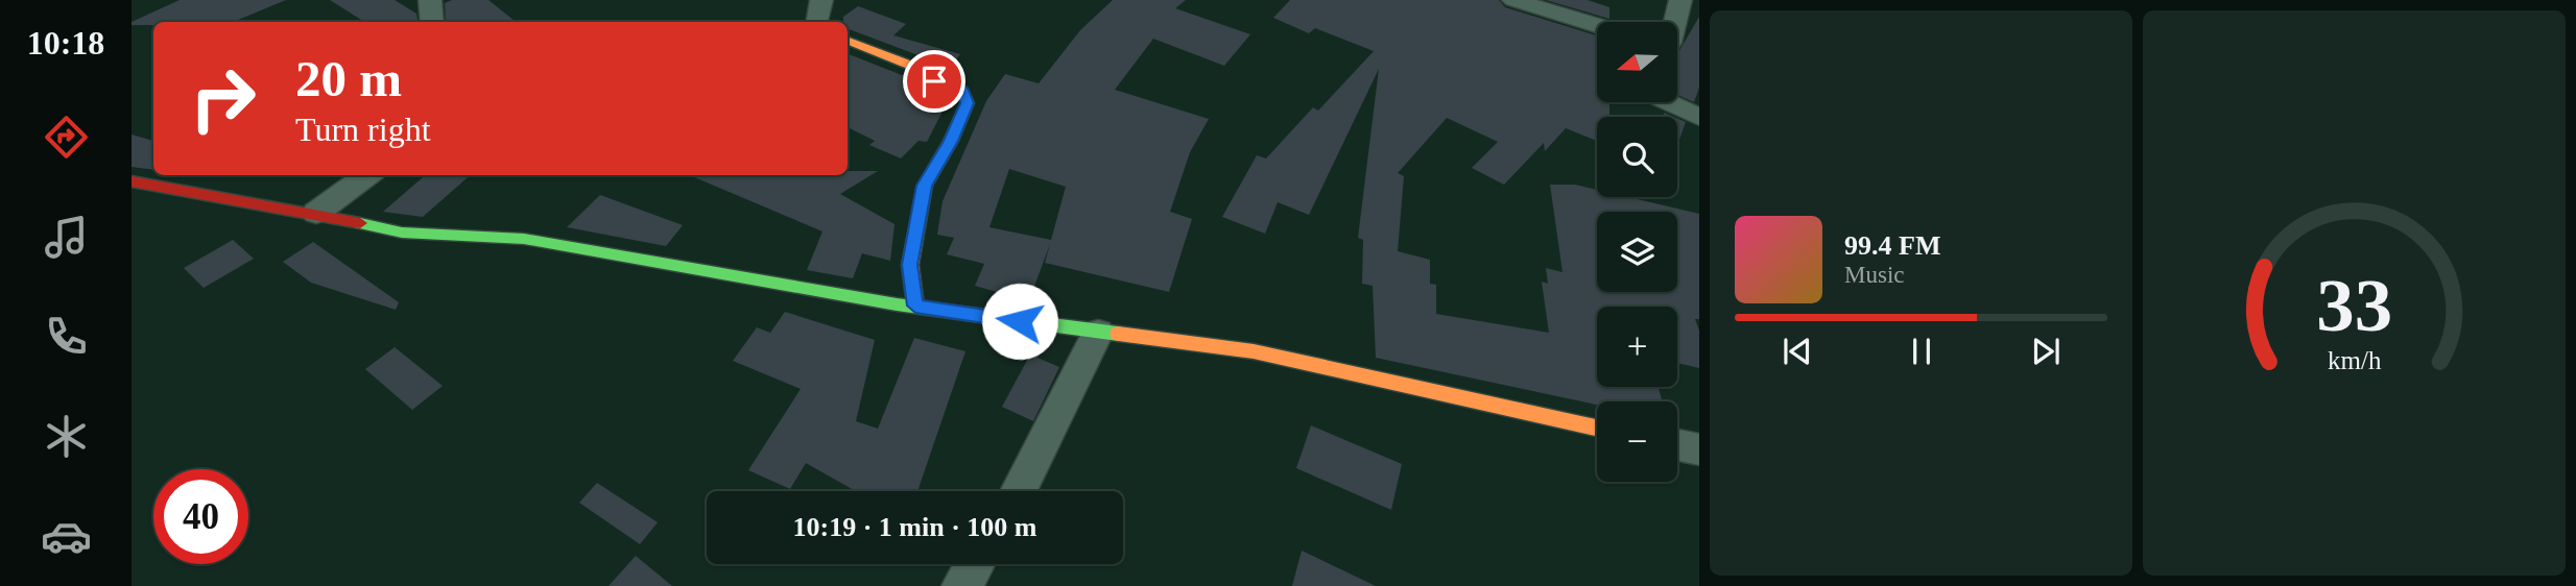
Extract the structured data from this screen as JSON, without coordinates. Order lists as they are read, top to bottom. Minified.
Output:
{"north":"left","page":{"tabs":"10:18","map_buttons":["+","−"],"turn":["20 m","Turn right"],"song":["99.4 FM","Music"],"limit":"40","trip":"10:19 · 1 min · 100 m","gauge":["33","km/h"]}}
